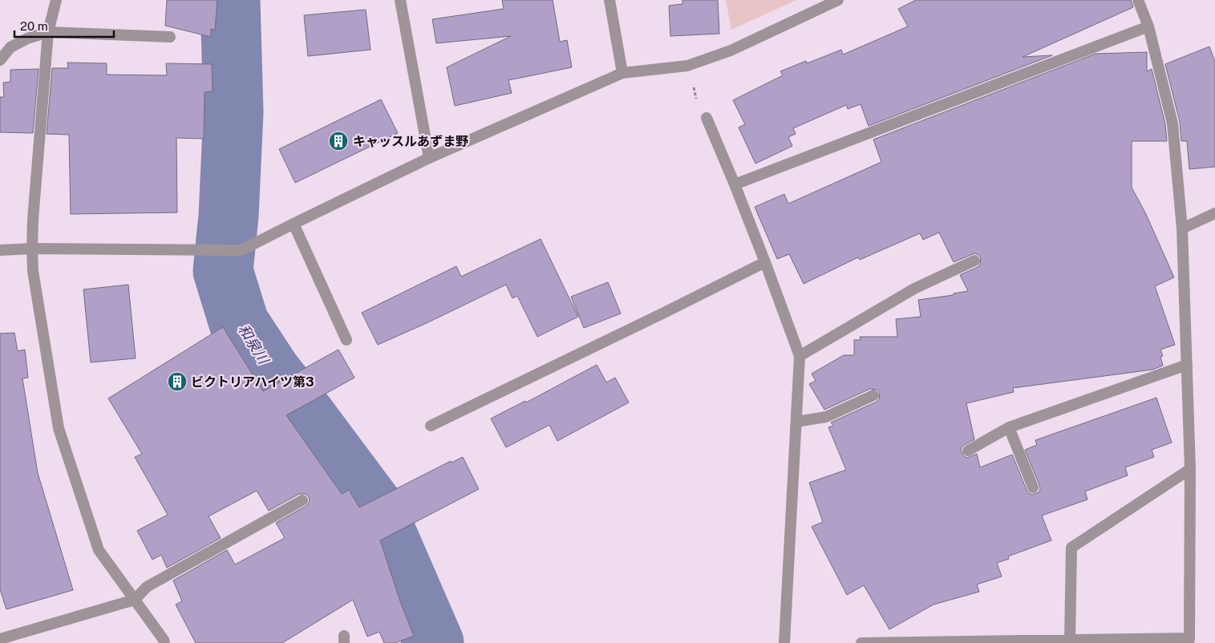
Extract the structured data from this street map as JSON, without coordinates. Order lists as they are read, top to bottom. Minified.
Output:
{"water":["和泉川"],"places":{"building":["キャッスルあずま野","ビクトリアハイツ第3"]},"scale_bar":"20 m"}
